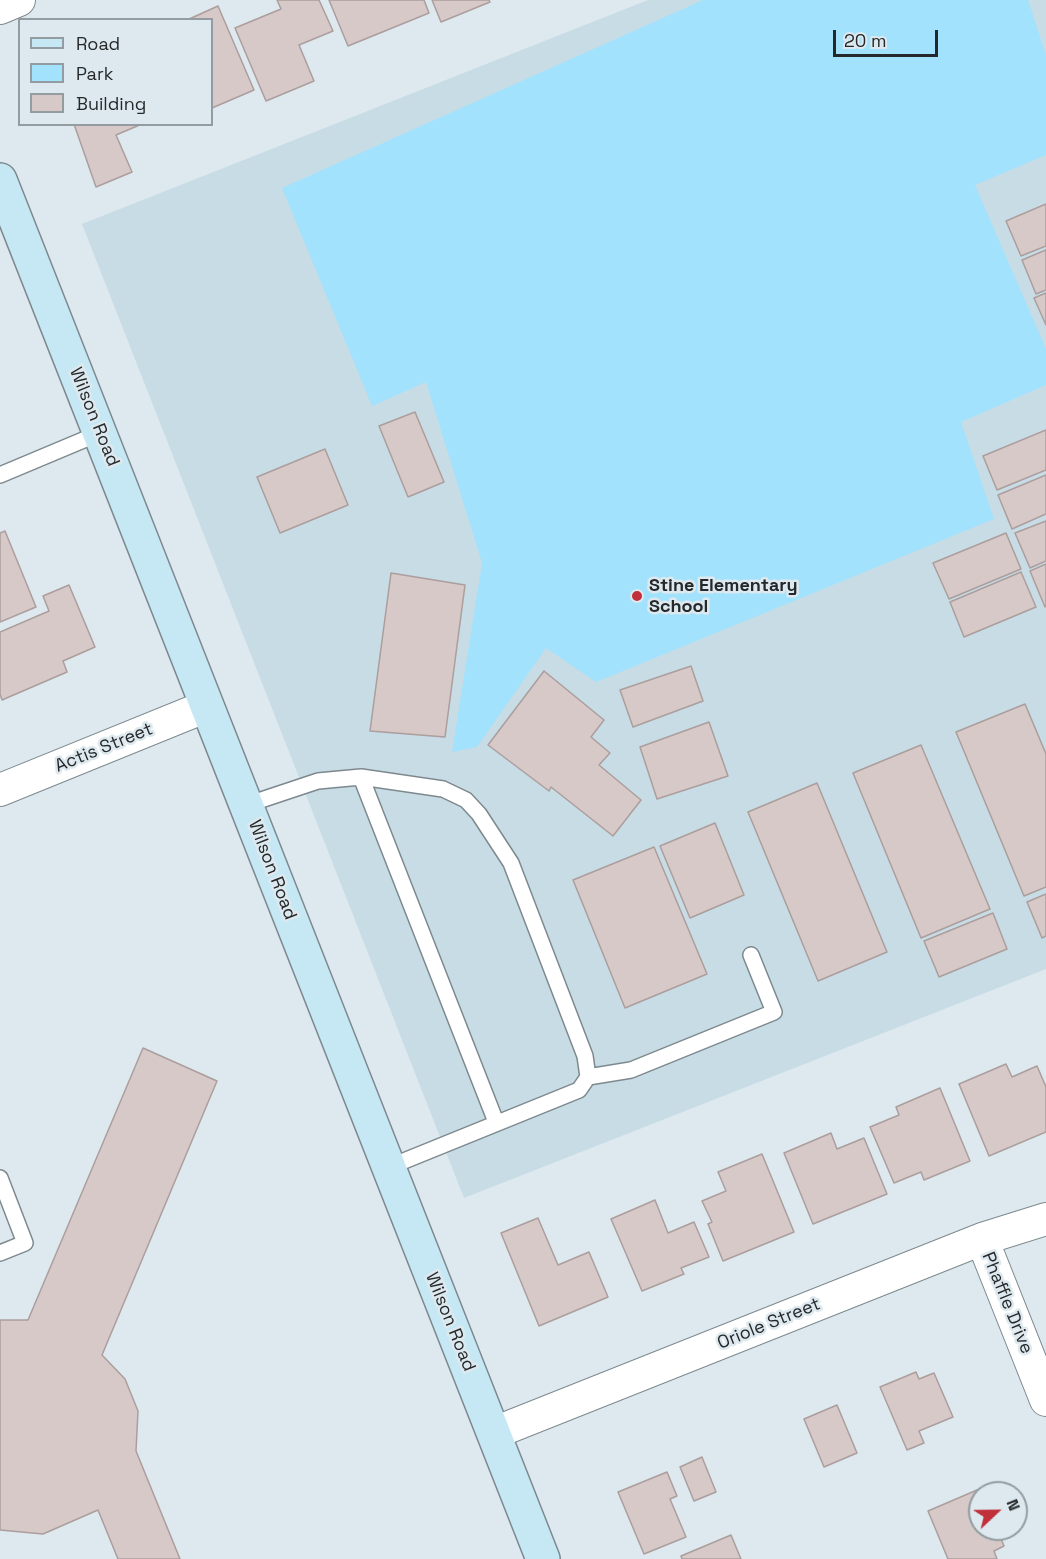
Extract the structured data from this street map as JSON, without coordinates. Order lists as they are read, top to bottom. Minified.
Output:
{"streets":{"street":["Wilson Road","Actis Street","Phaffle Drive","Oriole Street"]},"crossings":[["Wilson Road","Actis Street"],["Wilson Road","Oriole Street"],["Phaffle Drive","Oriole Street"]],"places":["Stine Elementary School"],"legend":["Road","Park","Building"],"scale_bar":"20 m","north":"right"}
